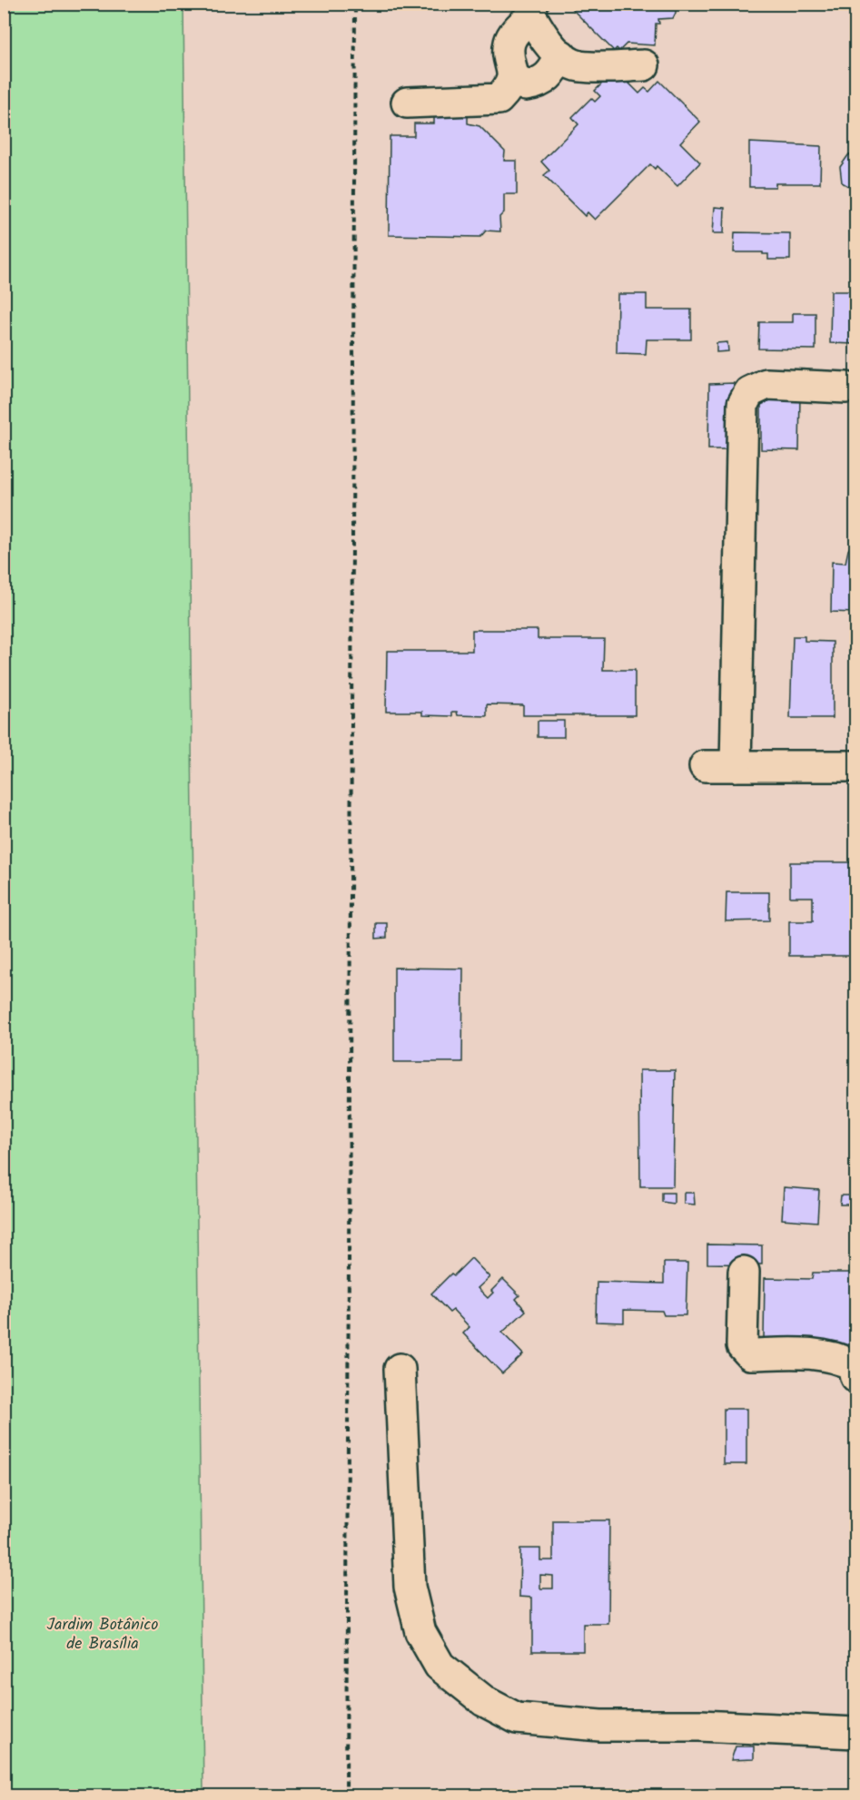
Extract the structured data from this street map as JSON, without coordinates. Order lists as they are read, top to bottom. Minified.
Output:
{"parks":["Jardim Botânico de Brasília"]}
